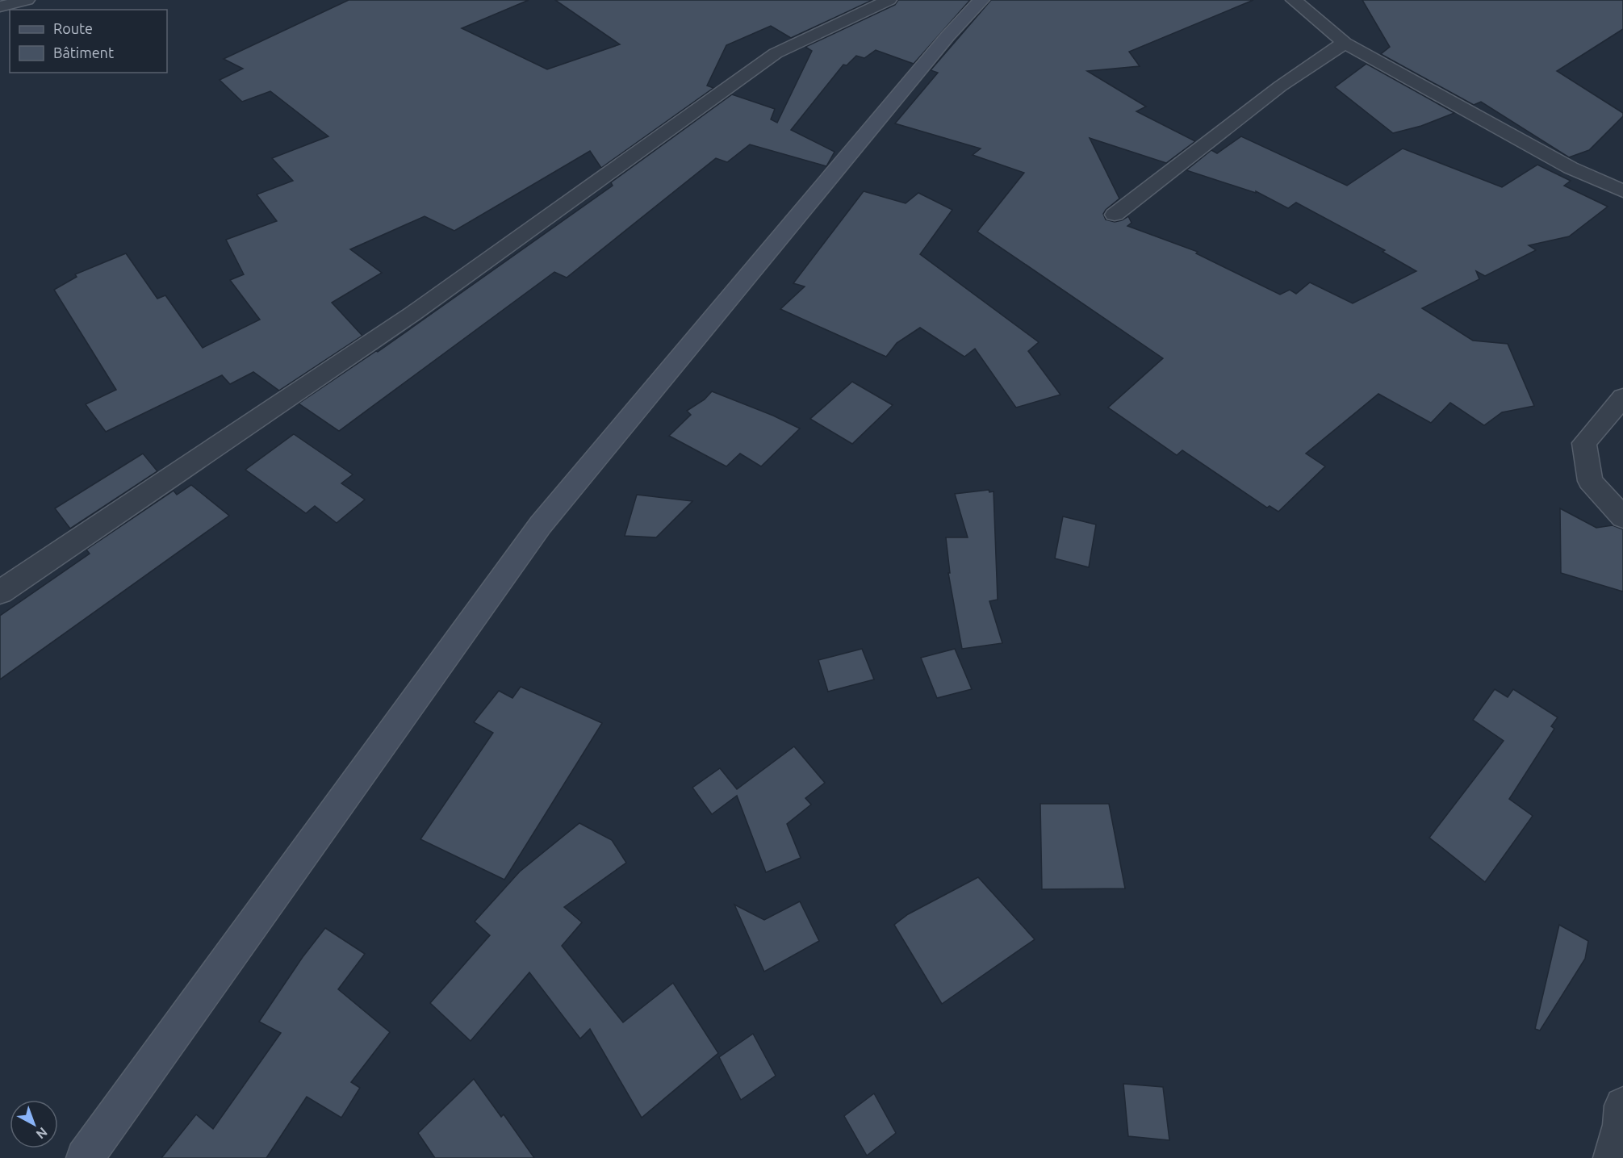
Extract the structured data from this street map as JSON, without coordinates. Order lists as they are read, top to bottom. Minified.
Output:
{"legend":["Route","Bâtiment"],"north":"bottom right"}
